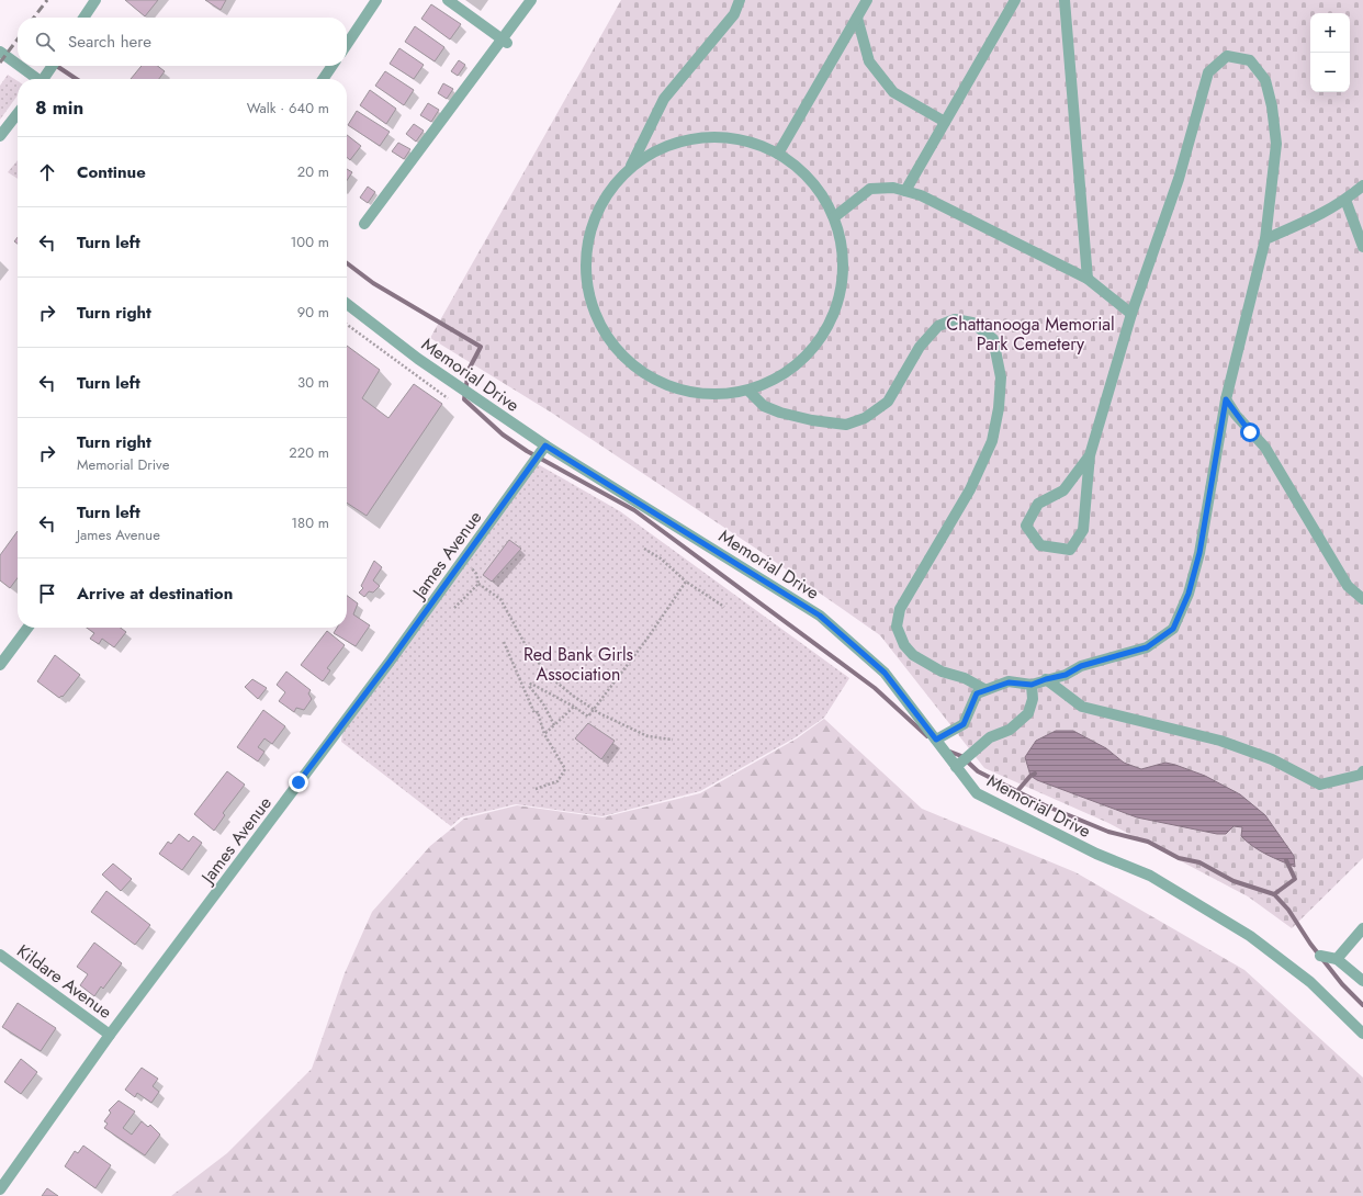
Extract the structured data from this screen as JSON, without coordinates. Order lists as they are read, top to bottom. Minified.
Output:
{"streets":{"street":["Memorial Drive","James Avenue","Kildare Avenue"]},"crossings":[["Memorial Drive","James Avenue"],["James Avenue","Kildare Avenue"]],"parks":["Chattanooga Memorial Park Cemetery","Red Bank Girls Association"],"page":{"map_buttons":["+","−"],"search":"Search here","heading":["8 min","Walk · 640 m"],"list":[["Continue","20 m"],["Turn left","100 m"],["Turn right","90 m"],["Turn left","30 m"],["Turn right","Memorial Drive","220 m"],["Turn left","James Avenue","180 m"],"Arrive at destination"]}}
